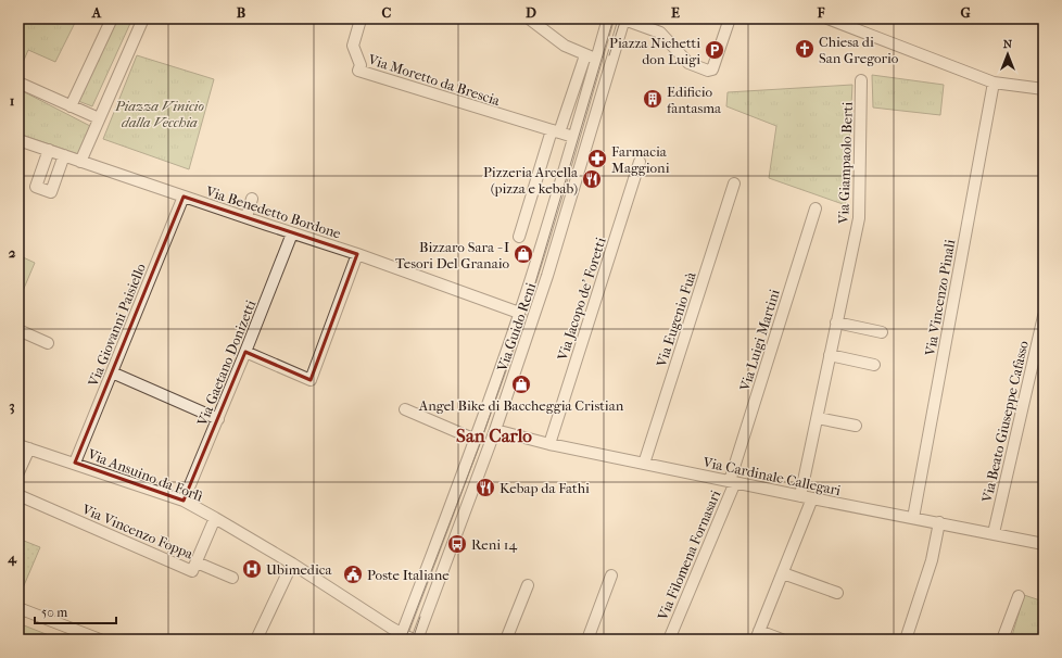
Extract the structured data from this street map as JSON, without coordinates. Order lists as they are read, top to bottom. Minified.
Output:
{"streets":{"street":["Via Moretto da Brescia","Via Giampaolo Berti","Via Benedetto Bordone","Via Vincenzo Pinali","Via Jacopo de' Foretti","Via Eugenio Fuà","Via Giovanni Paisiello","Via Guido Reni","Via Luigi Martini","Via Gaetano Donizetti","Via Beato Giuseppe Cafasso","Via Ansuino da Forlì","Via Cardinale Callegari","Via Vincenzo Foppa","Via Filomena Fornasari"]},"crossings":[["Via Moretto da Brescia","Via Guido Reni"],["Via Giampaolo Berti","Via Cardinale Callegari"],["Via Benedetto Bordone","Via Giovanni Paisiello"],["Via Benedetto Bordone","Via Guido Reni"],["Via Benedetto Bordone","Via Gaetano Donizetti"],["Via Vincenzo Pinali","Via Cardinale Callegari"],["Via Jacopo de' Foretti","Via Cardinale Callegari"],["Via Eugenio Fuà","Via Cardinale Callegari"],["Via Giovanni Paisiello","Via Ansuino da Forlì"],["Via Guido Reni","Via Ansuino da Forlì"],["Via Guido Reni","Via Cardinale Callegari"],["Via Luigi Martini","Via Cardinale Callegari"],["Via Luigi Martini","Via Filomena Fornasari"],["Via Gaetano Donizetti","Via Ansuino da Forlì"],["Via Beato Giuseppe Cafasso","Via Cardinale Callegari"],["Via Ansuino da Forlì","Via Vincenzo Foppa"],["Via Cardinale Callegari","Via Filomena Fornasari"]],"districts":["San Carlo"],"parks":["Piazza Vinicio dalla Vecchia"],"places":{"church":["Chiesa di San Gregorio"],"parking":["Piazza Nichetti don Luigi"],"building":["Edificio fantasma"],"pharmacy":["Farmacia Maggioni"],"restaurant":["Pizzeria Arcella (pizza e kebab)","Kebap da Fathi"],"shop":["Bizzaro Sara - I Tesori Del Granaio","Angel Bike di Baccheggia Cristian"],"bus stop":["Reni 14"],"hospital":["Ubimedica"],"public building":["Poste Italiane"]},"scale_bar":"50 m","north":"top","grid":{"columns":["A","B","C","D","E","F","G"],"rows":["1","2","3","4"]}}
